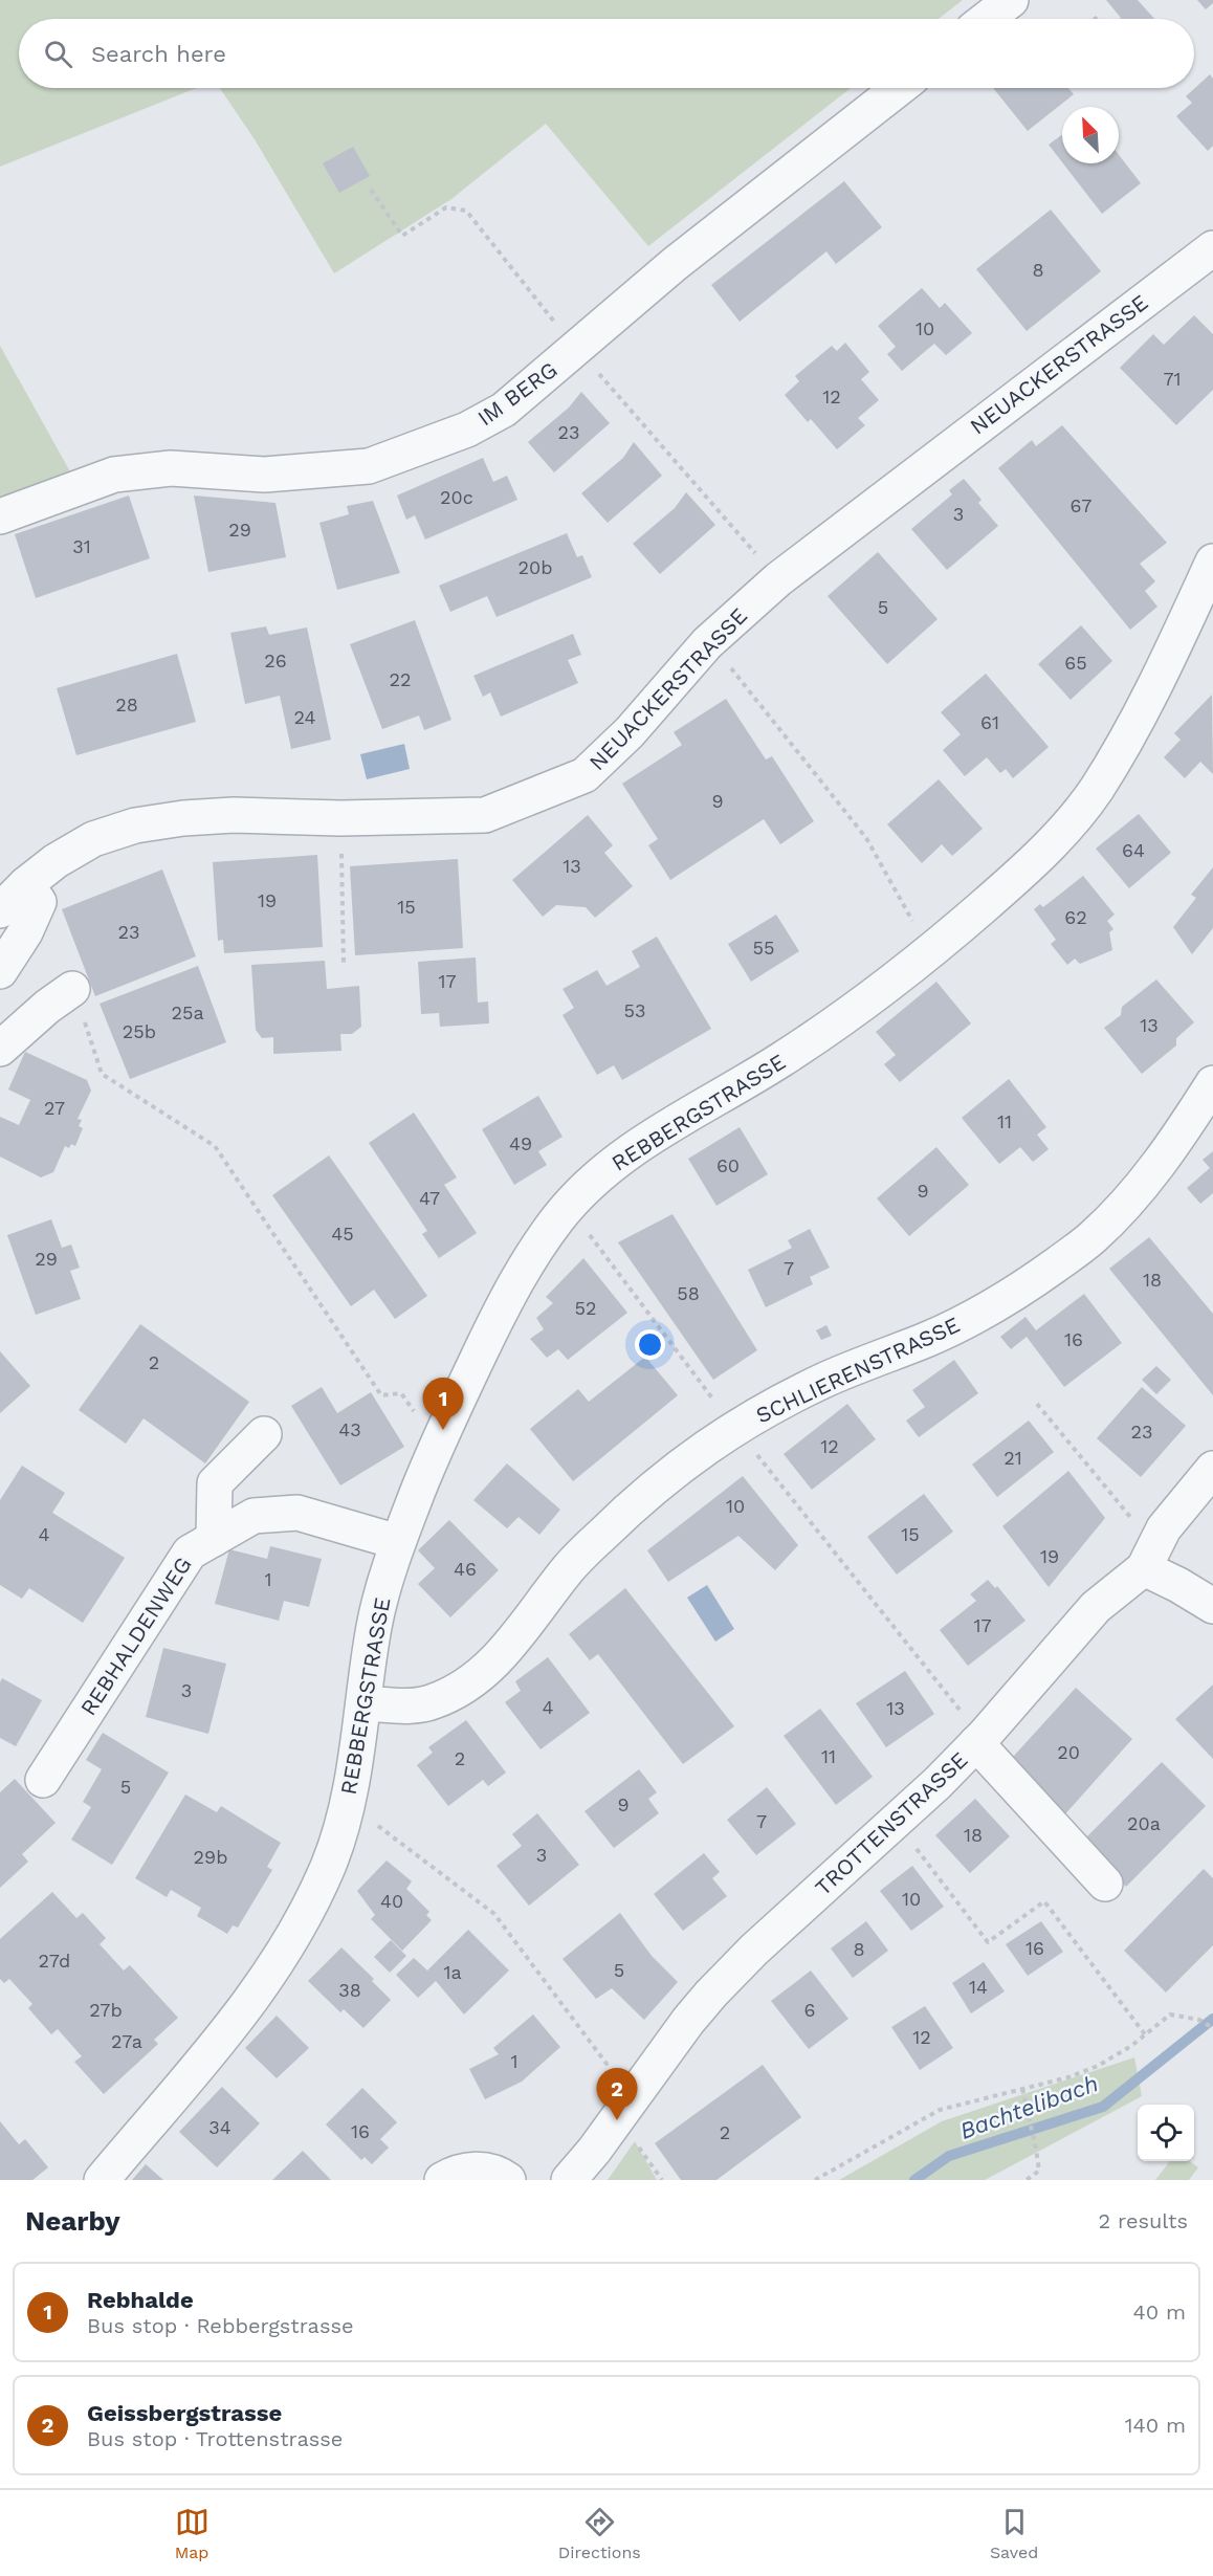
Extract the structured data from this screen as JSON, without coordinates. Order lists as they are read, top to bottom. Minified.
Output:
{"streets":{"street":["NEUACKERSTRASSE","IM BERG","REBBERGSTRASSE","SCHLIERENSTRASSE","REBHALDENWEG","TROTTENSTRASSE"]},"crossings":[["REBBERGSTRASSE","SCHLIERENSTRASSE"],["REBBERGSTRASSE","REBHALDENWEG"]],"water":["Bachtelibach"],"house_numbers":["8","10","71","12","23","20c","67","3","29","31","20b","5","26","65","22","28","24","61","9","64","13","19","15","62","23","55","17","53","25a","13","25b","27","11","49","60","9","47","45","29","7","18","58","52","16","2","43","23","12","21","10","4","15","19","46","1","17","3","4","13","20","11","2","5","9","7","20a","18","3","29b","10","40","16","8","27d","5","1a","14","38","27b","6","12","27a","1","34","16","2"],"north":"top left","page":{"search":"Search here","pins":["1","2"],"heading":["Nearby","2 results"],"list":[{"mark":"1","name":"Rebhalde","note":"Bus stop · Rebbergstrasse","value":"40 m"},{"mark":"2","name":"Geissbergstrasse","note":"Bus stop · Trottenstrasse","value":"140 m"}],"nav":["Map","Directions","Saved"]}}
